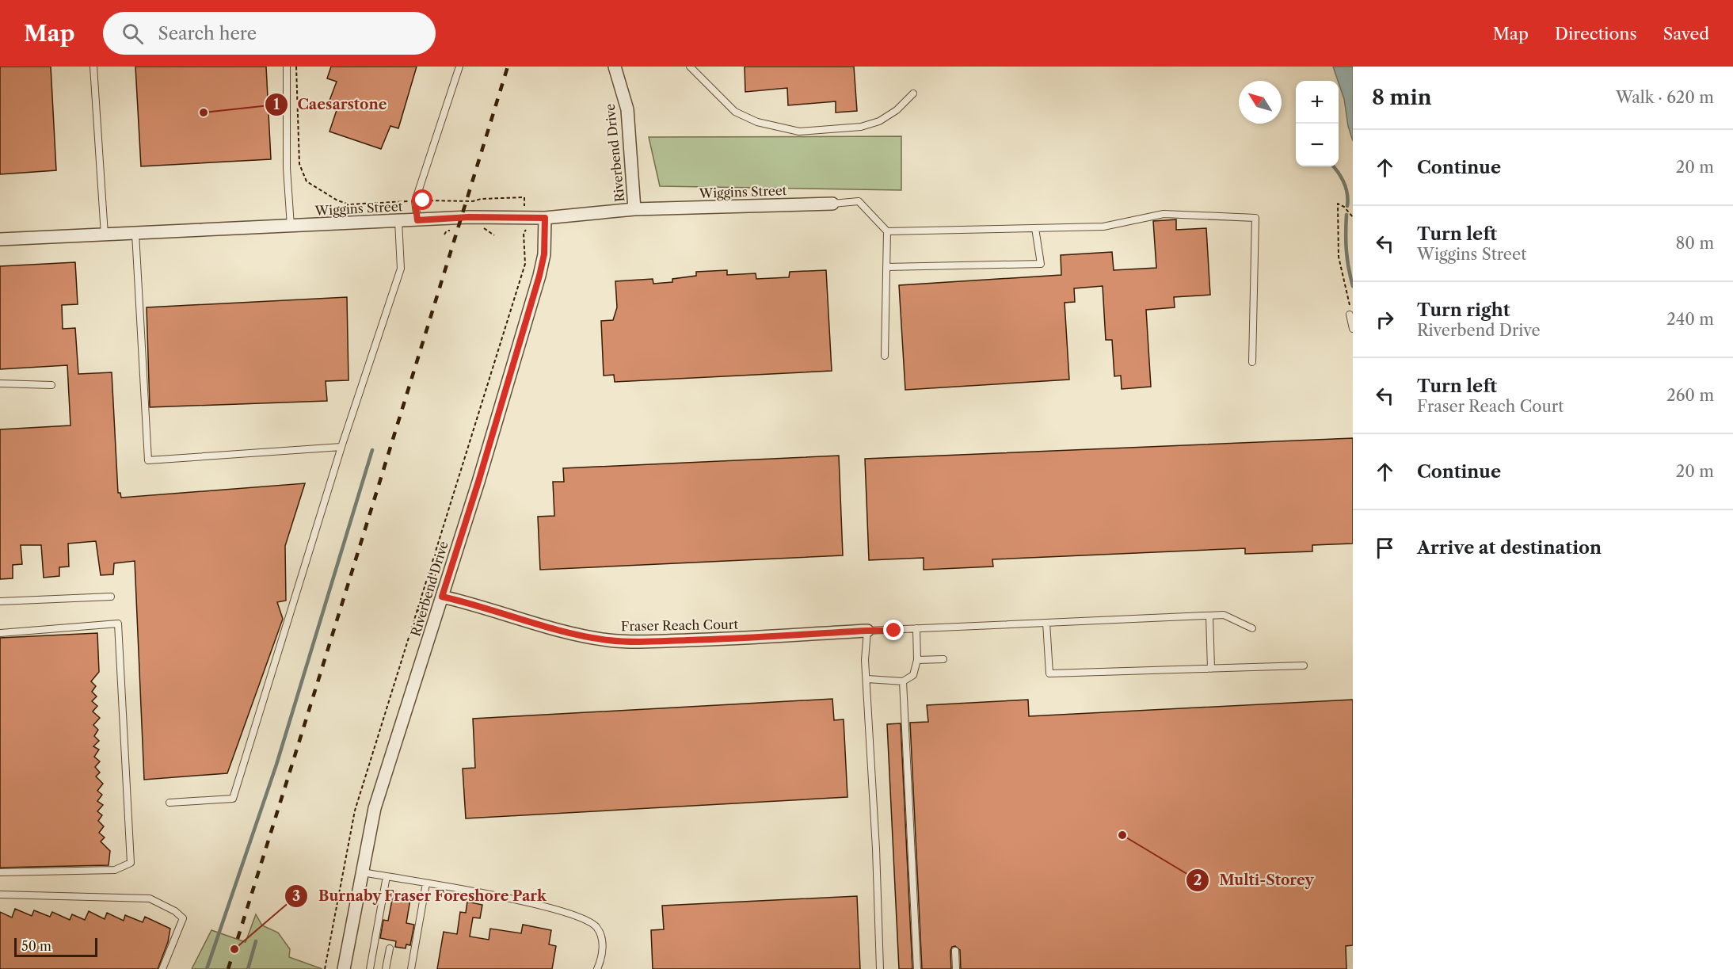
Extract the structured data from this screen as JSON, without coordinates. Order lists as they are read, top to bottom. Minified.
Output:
{"streets":{"street":["Riverbend Drive","Wiggins Street","Fraser Reach Court"]},"crossings":[["Riverbend Drive","Wiggins Street"],["Riverbend Drive","Fraser Reach Court"]],"places":["Caesarstone","Multi-Storey","Burnaby Fraser Foreshore Park"],"scale_bar":"50 m","north":"top left","page":{"header":"Map","search":"Search here","nav":["Map","Directions","Saved"],"heading":["8 min","Walk · 620 m"],"map_buttons":["+","−"],"list":[["Continue","20 m"],["Turn left","Wiggins Street","80 m"],["Turn right","Riverbend Drive","240 m"],["Turn left","Fraser Reach Court","260 m"],["Continue","20 m"],"Arrive at destination"],"scale":"50 m"}}
